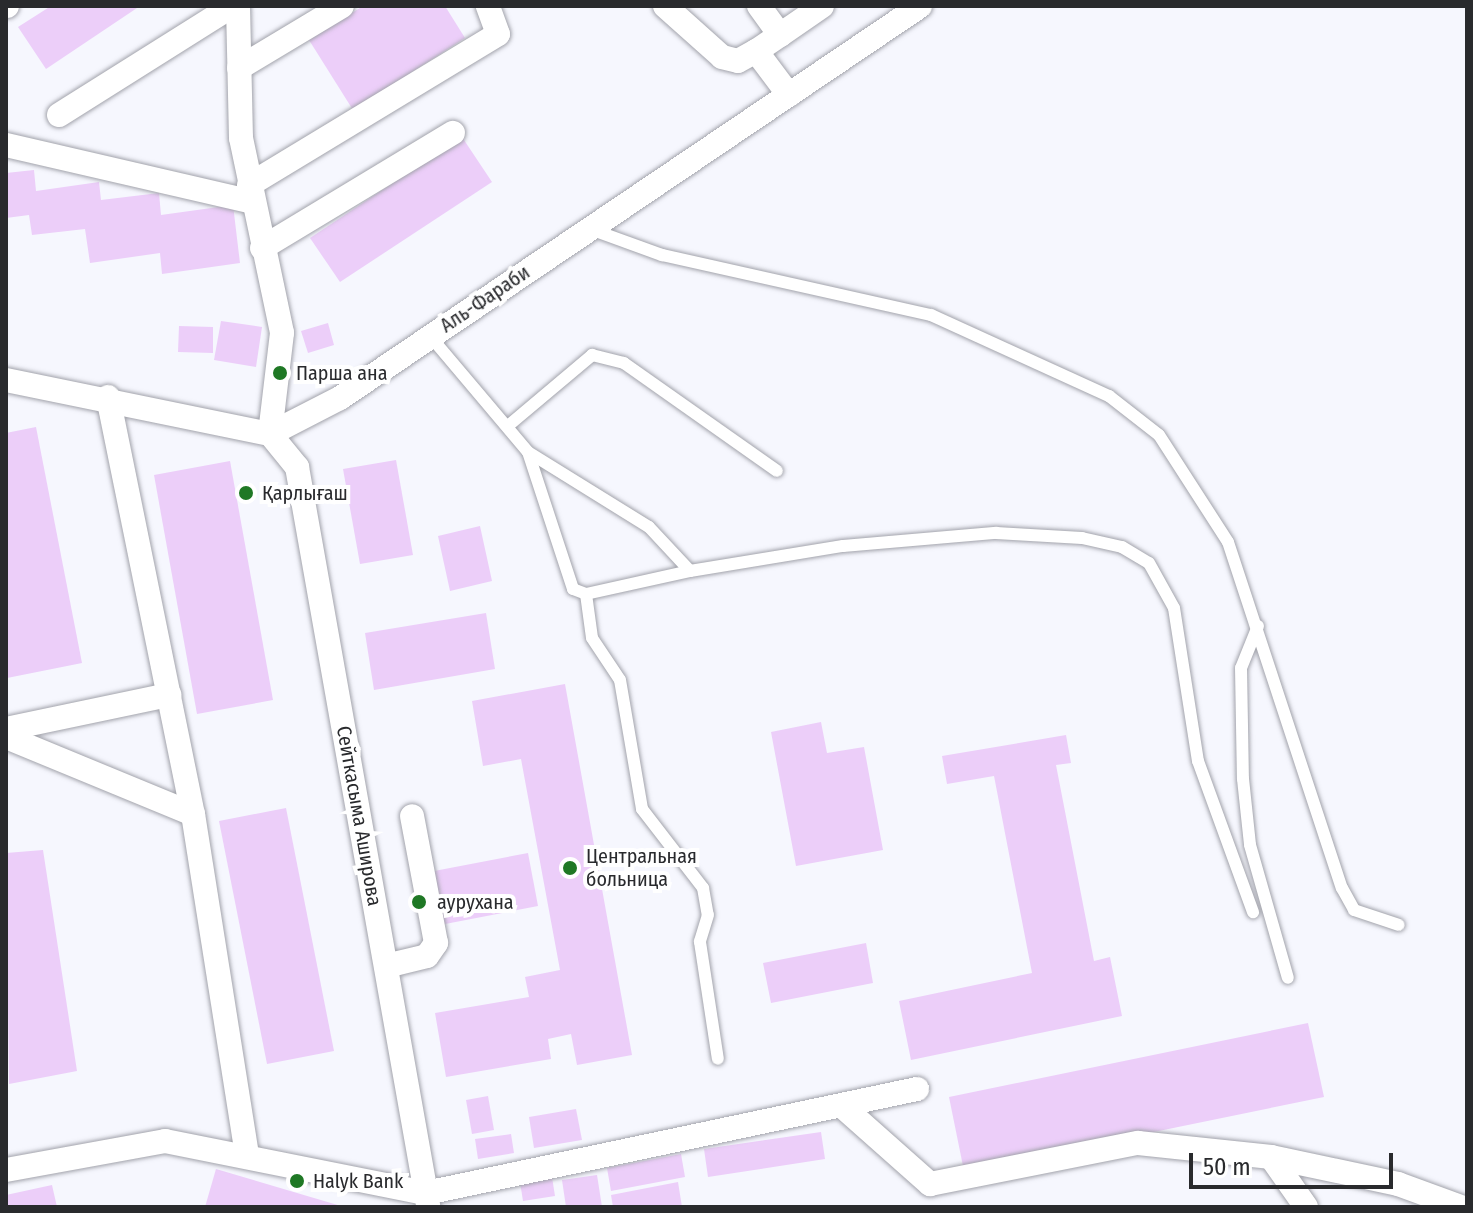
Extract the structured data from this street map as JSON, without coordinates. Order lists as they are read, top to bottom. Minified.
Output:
{"streets":{"street":["Аль-Фараби","Сейткасыма Аширова"]},"crossings":[["Аль-Фараби","Сейткасыма Аширова"]],"places":["Парша ана","Қарлығаш","Центральная больница","аурухана","Halyk Bank"],"scale_bar":"50 m"}
